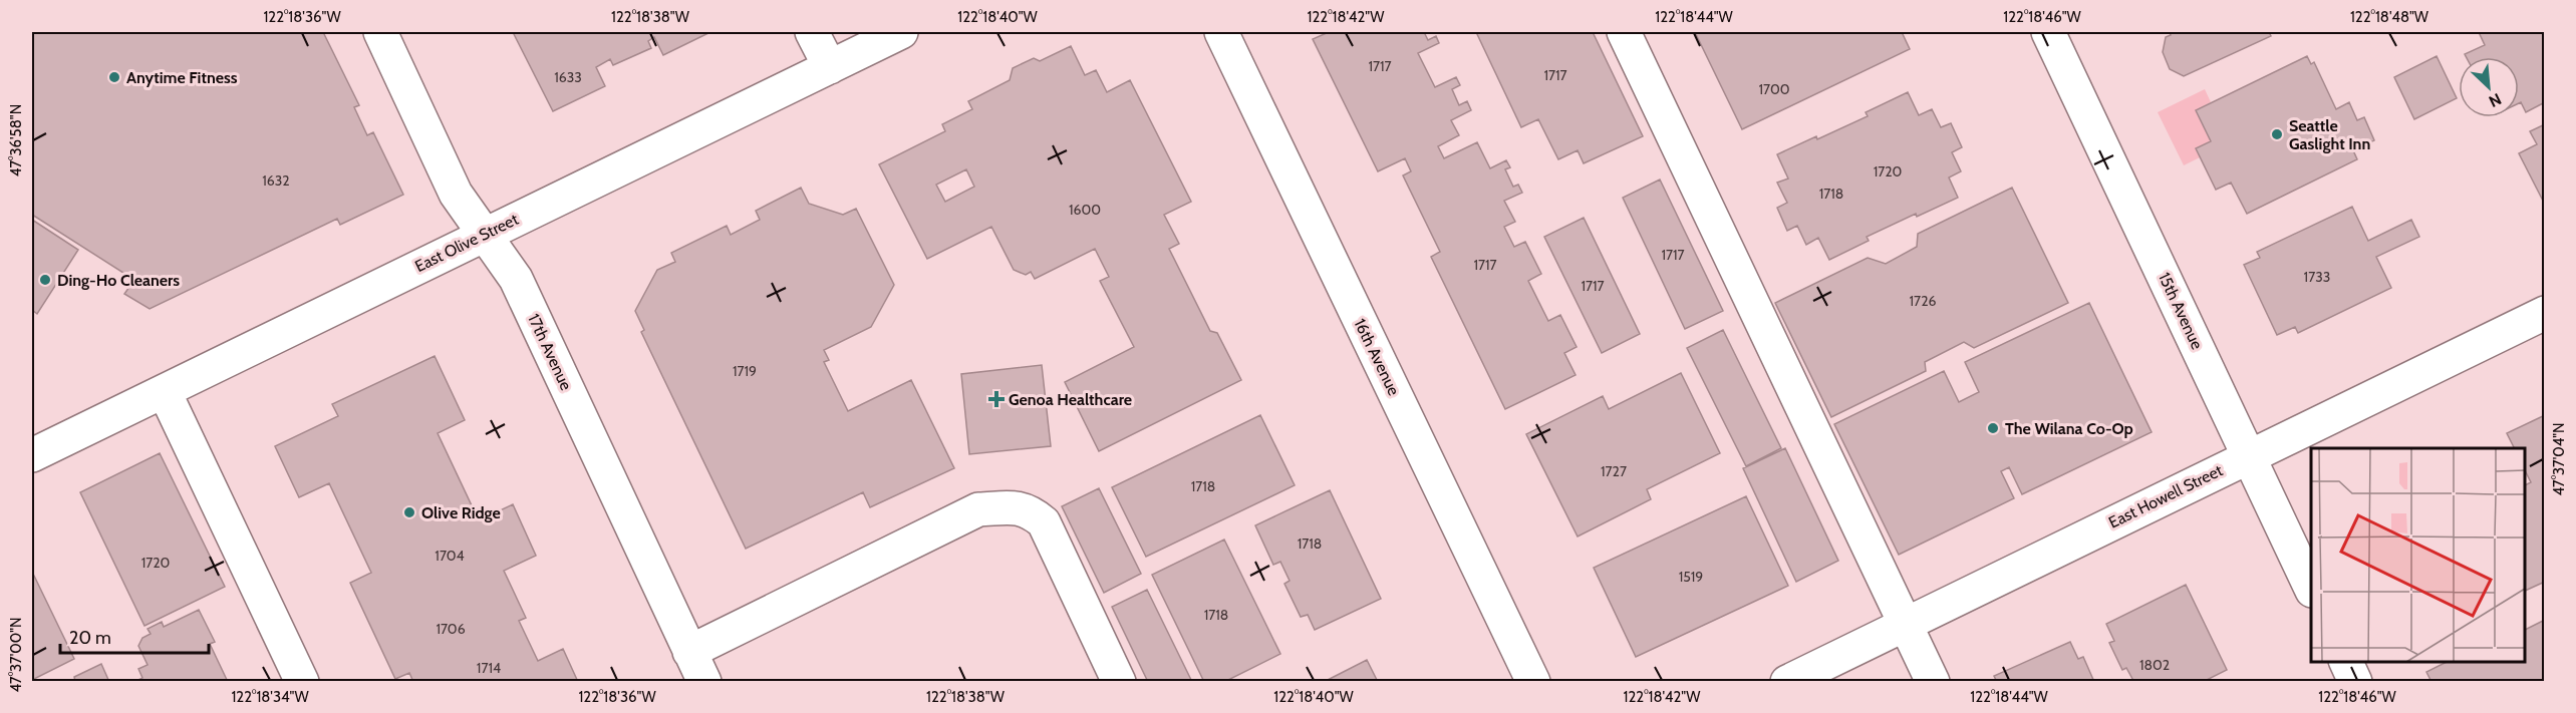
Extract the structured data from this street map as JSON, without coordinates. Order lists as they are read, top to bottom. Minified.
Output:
{"streets":{"street":["East Olive Street","15th Avenue","17th Avenue","16th Avenue","East Howell Street"]},"crossings":[["East Olive Street","17th Avenue"],["15th Avenue","East Howell Street"]],"places":{"other":["Anytime Fitness","Seattle Gaslight Inn","Ding-Ho Cleaners","The Wilana Co-Op","Olive Ridge"],"health":["Genoa Healthcare"]},"house_numbers":["1717","1717","1633","1700","1720","1632","1718","1600","1717","1717","1733","1717","1726","1719","1727","1718","1718","1704","1720","1519","1718","1706","1802","1714"],"scale_bar":"20 m","north":"bottom right","coordinates":["122°18'36\"W","122°18'38\"W","122°18'40\"W","122°18'42\"W","122°18'44\"W","122°18'46\"W","122°18'48\"W","47°36'58\"N","47°37'04\"N","47°37'00\"N","122°18'34\"W"]}
